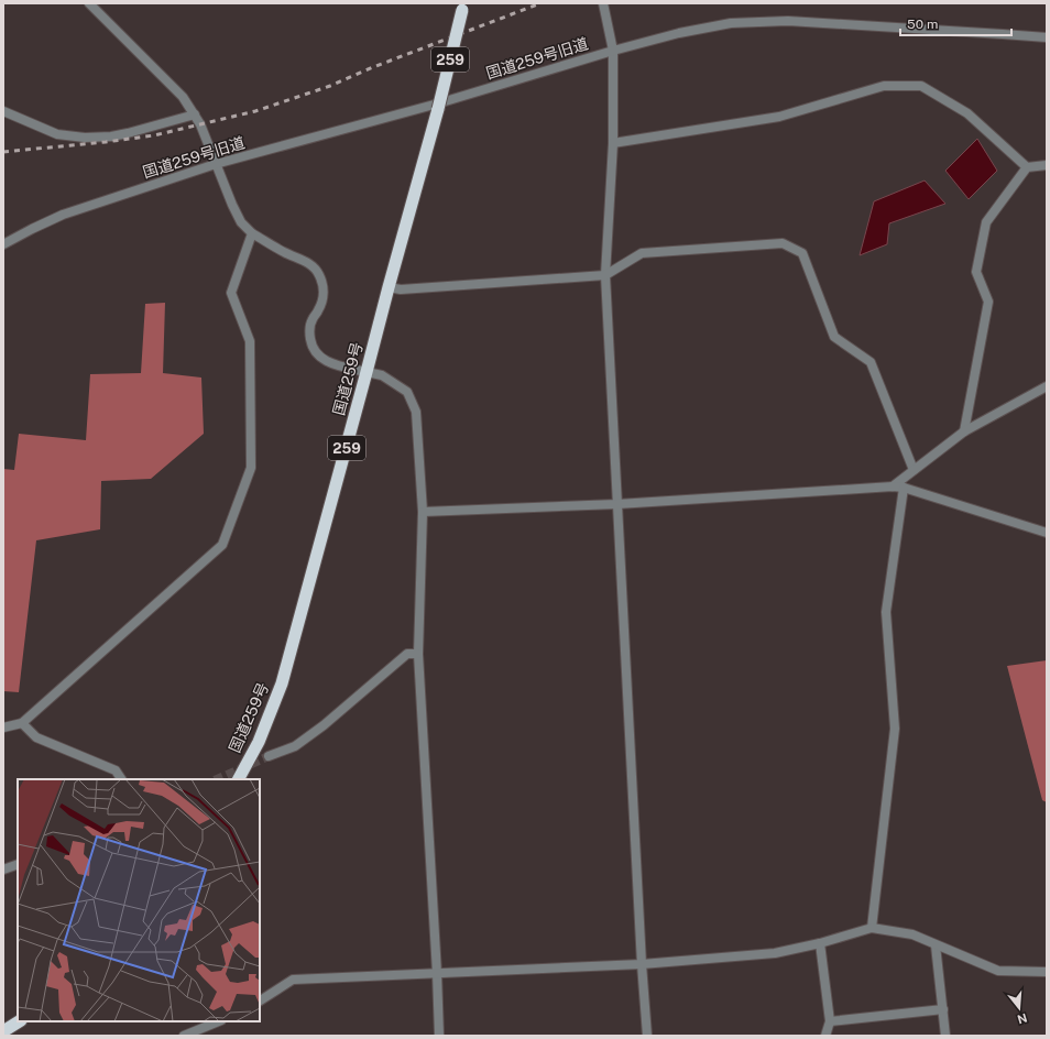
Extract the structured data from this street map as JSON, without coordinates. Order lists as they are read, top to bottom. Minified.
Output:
{"streets":{"highway":["259","国道259号"],"street":["国道259号旧道"]},"scale_bar":"50 m","north":"bottom"}
